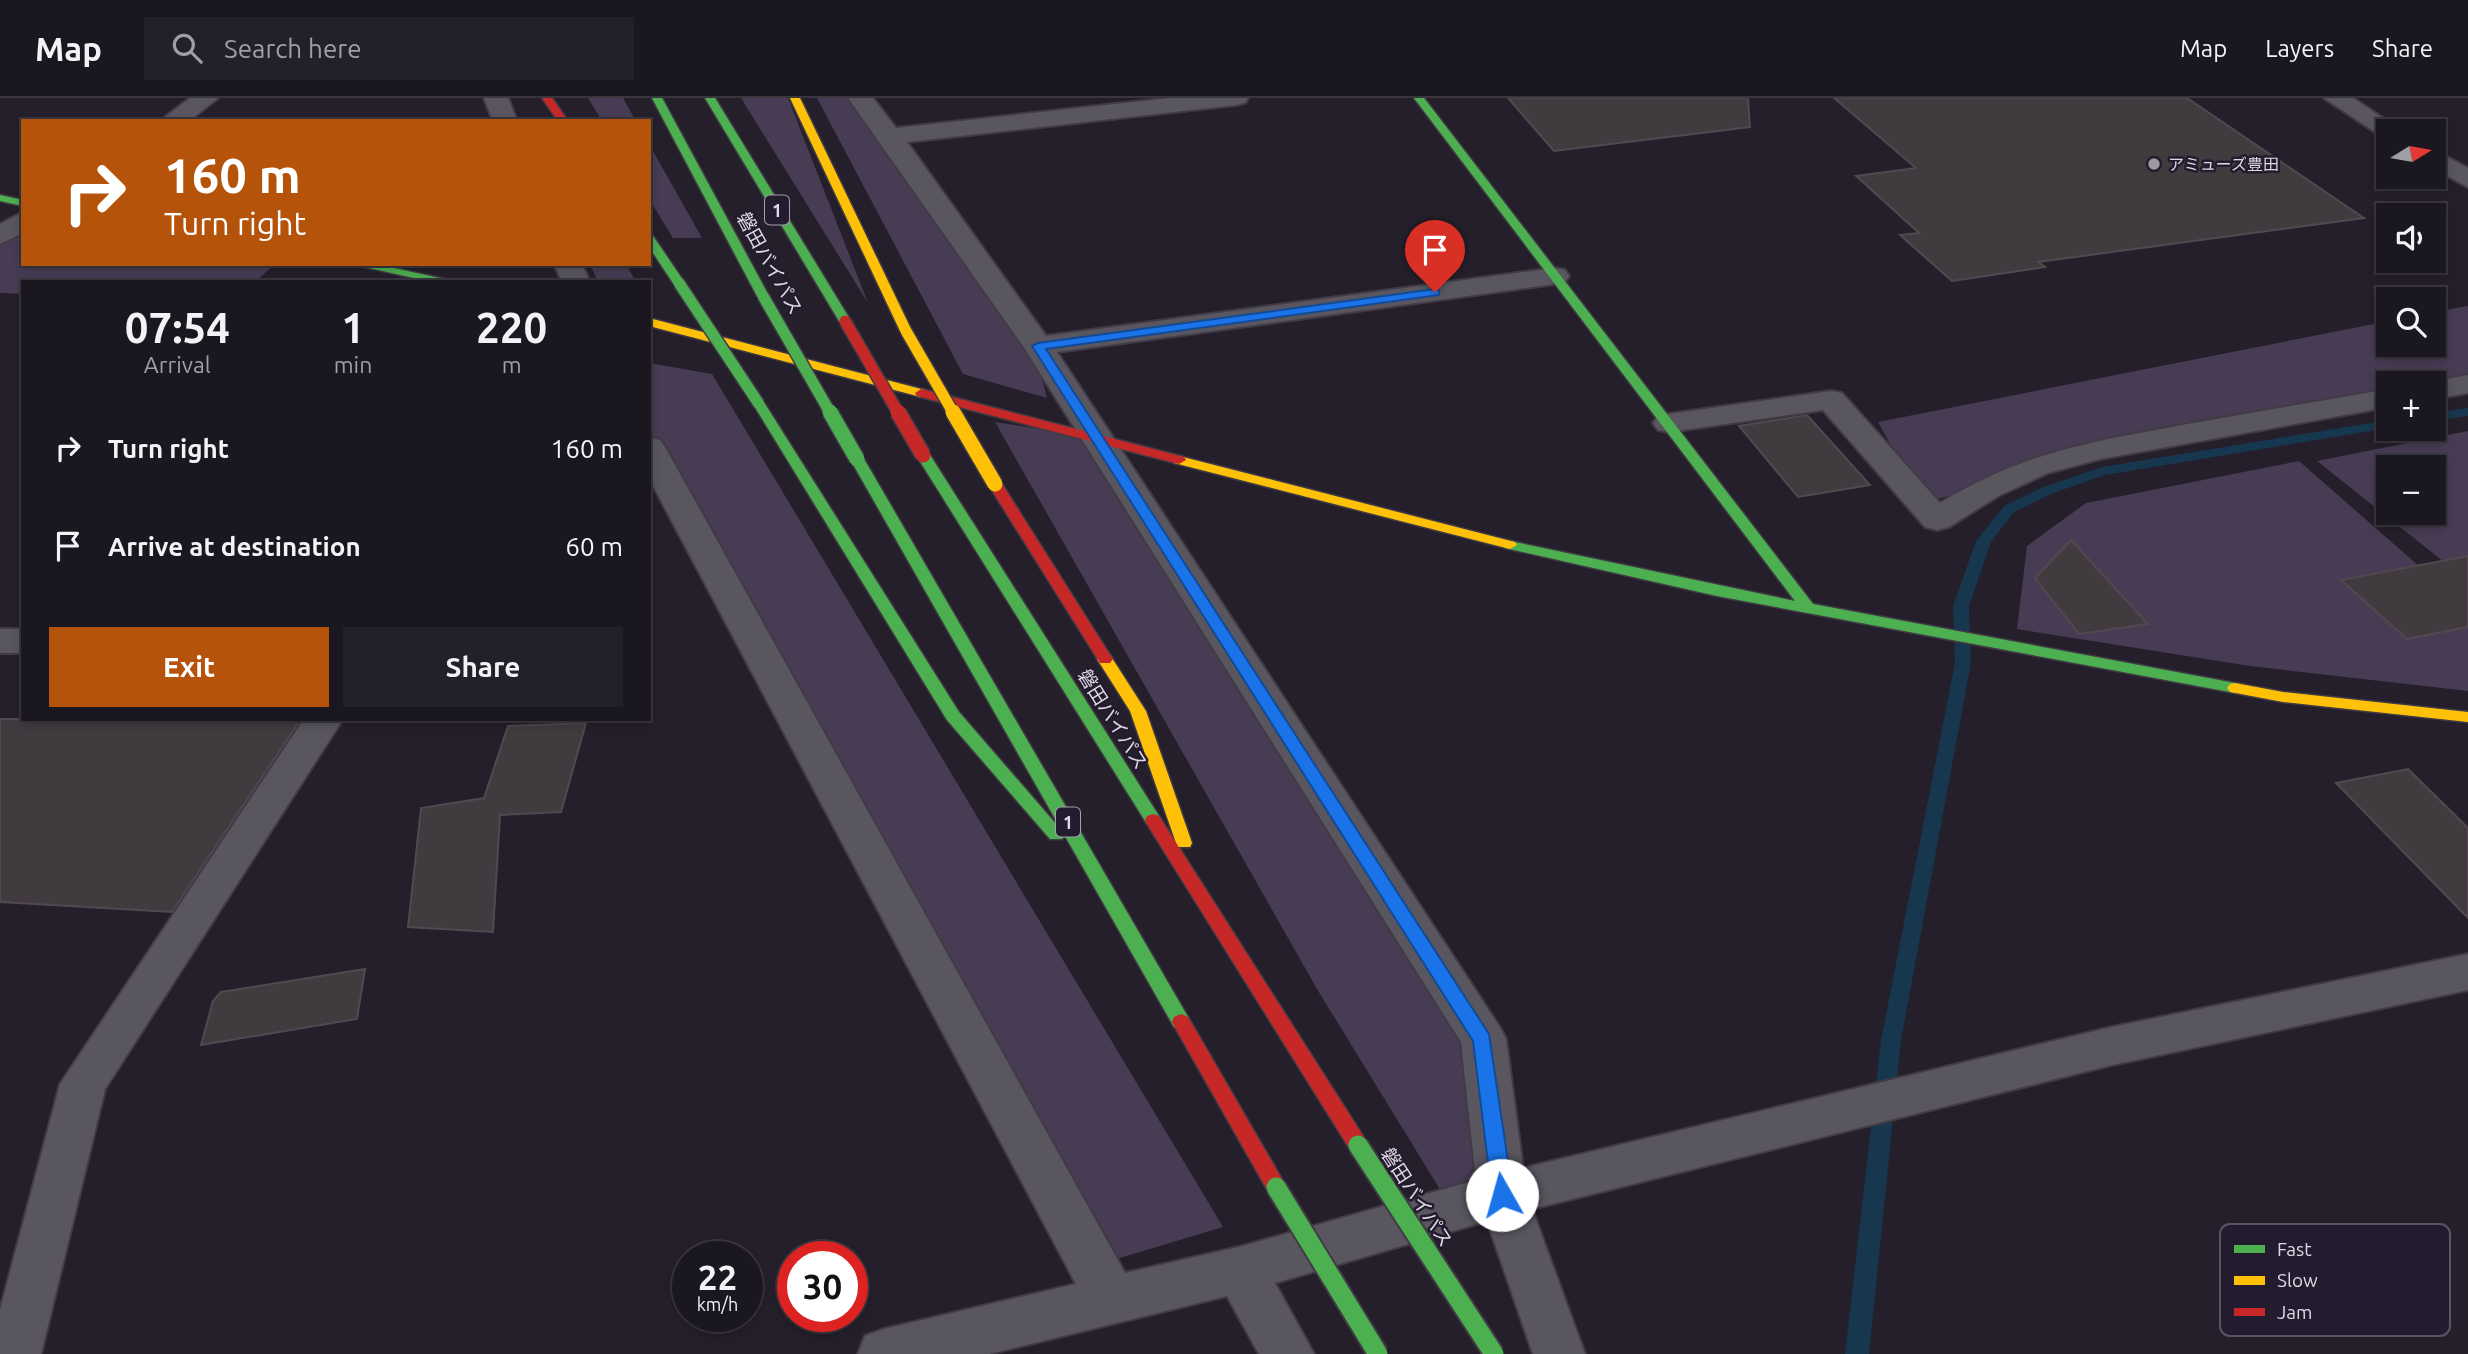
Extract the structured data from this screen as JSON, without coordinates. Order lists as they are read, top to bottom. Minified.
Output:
{"streets":{"main road":["1","磐田バイパス"]},"places":["アミューズ豊田"],"legend":["Fast","Slow","Jam"],"north":"right","page":{"header":"Map","search":"Search here","nav":["Map","Layers","Share"],"map_buttons":["+","−"],"turn":["160 m","Turn right"],"eta":["07:54","Arrival","1","min","220","m"],"list":[{"name":"Turn right","value":"160 m"},{"name":"Arrive at destination","value":"60 m"}],"buttons":["Exit","Share"],"speed":"22 km/h","limit":"30"}}
